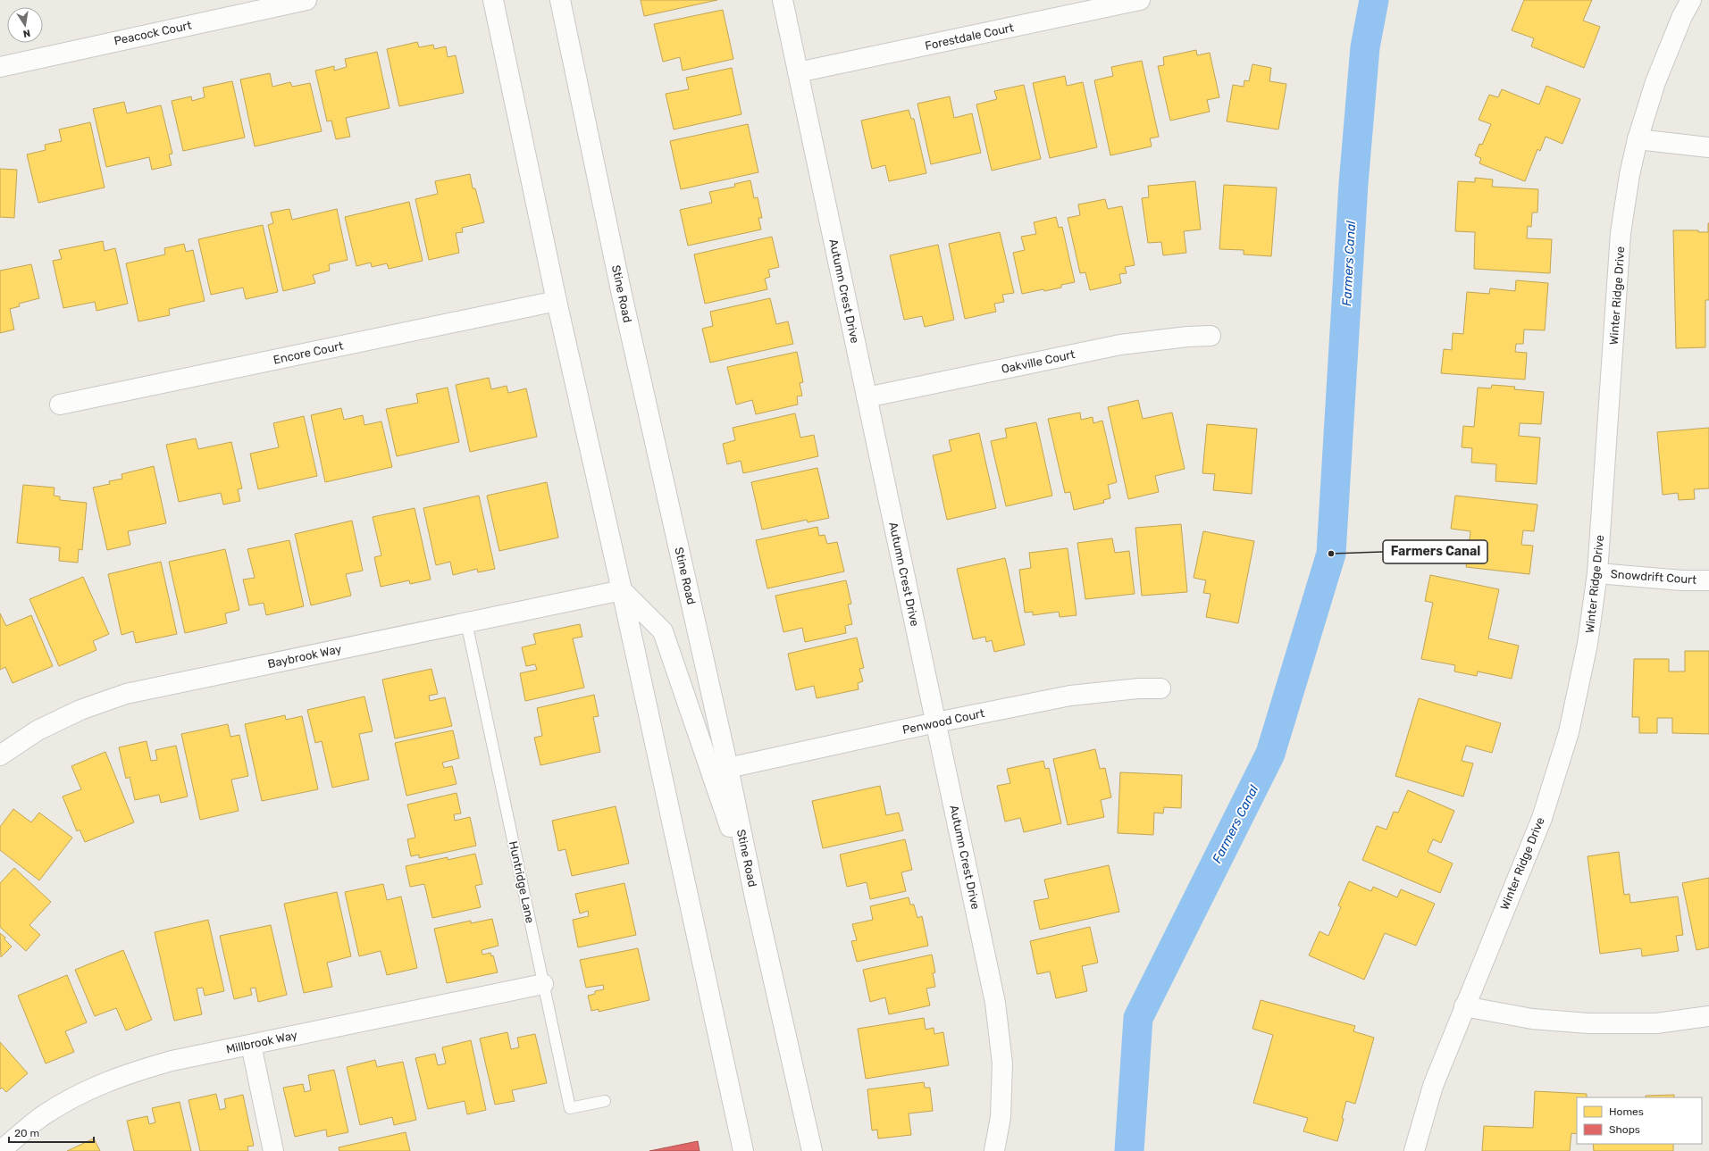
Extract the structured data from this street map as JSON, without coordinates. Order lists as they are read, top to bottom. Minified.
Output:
{"streets":{"street":["Peacock Court","Forestdale Court","Autumn Crest Drive","Stine Road","Winter Ridge Drive","Encore Court","Oakville Court","Snowdrift Court","Baybrook Way","Penwood Court","Millbrook Way"],"lane":["Huntridge Lane"]},"crossings":[["Forestdale Court","Autumn Crest Drive"],["Autumn Crest Drive","Oakville Court"],["Autumn Crest Drive","Penwood Court"],["Stine Road","Penwood Court"],["Winter Ridge Drive","Snowdrift Court"],["Baybrook Way","Huntridge Lane"],["Huntridge Lane","Millbrook Way"]],"water":["Farmers Canal"],"places":["Farmers Canal"],"legend":["Homes","Shops"],"scale_bar":"20 m","north":"bottom"}
